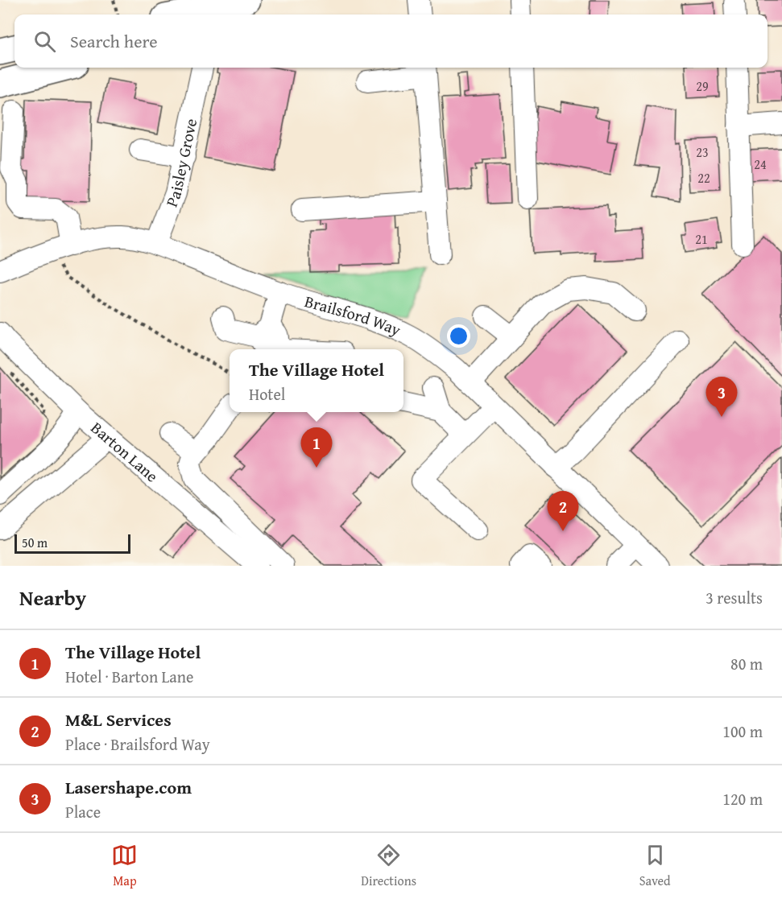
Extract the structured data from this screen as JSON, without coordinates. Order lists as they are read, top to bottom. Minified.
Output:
{"streets":{"street":["Paisley Grove","Brailsford Way","Barton Lane"]},"crossings":[["Paisley Grove","Brailsford Way"]],"house_numbers":["29","23","24","22","21"],"scale_bar":"50 m","page":{"search":"Search here","popup":["The Village Hotel","Hotel"],"pins":["3","1","2"],"scale":"50 m","heading":["Nearby","3 results"],"list":[{"mark":"1","name":"The Village Hotel","note":"Hotel · Barton Lane","value":"80 m"},{"mark":"2","name":"M&L Services","note":"Place · Brailsford Way","value":"100 m"},{"mark":"3","name":"Lasershape.com","note":"Place","value":"120 m"}],"nav":["Map","Directions","Saved"]}}
